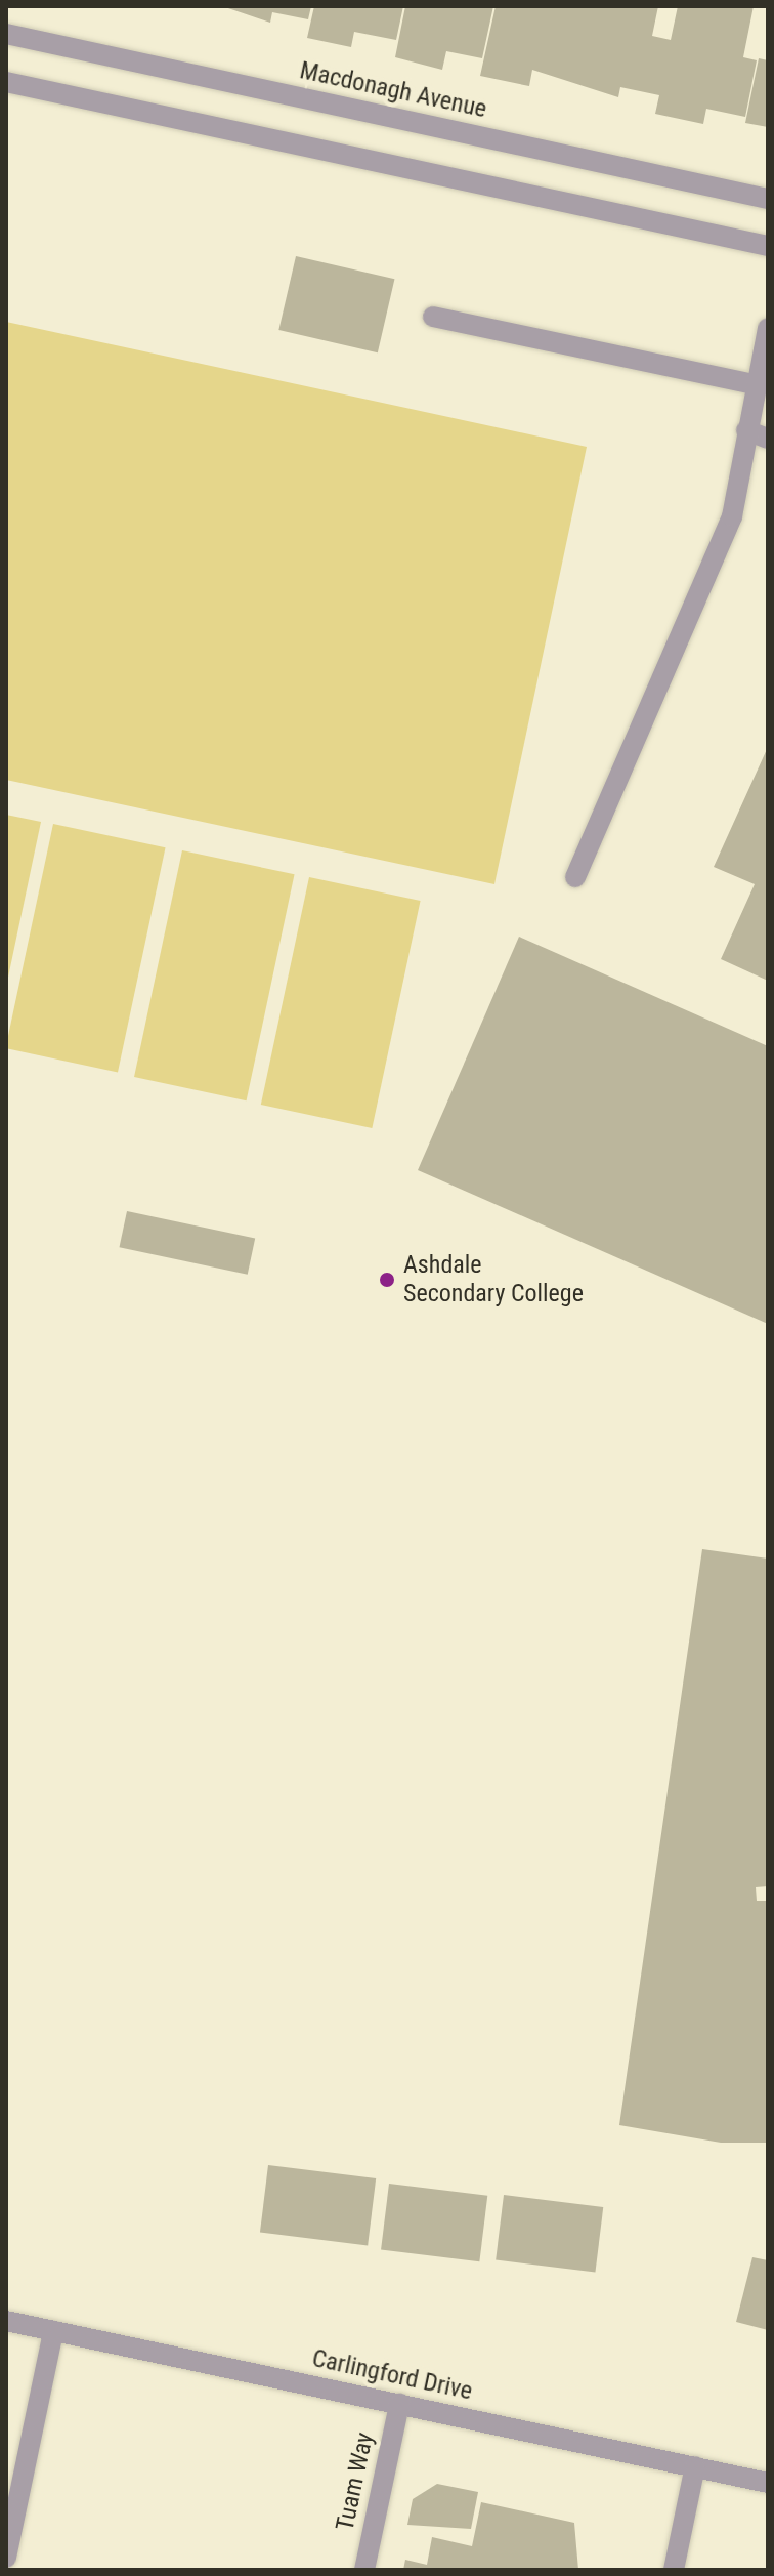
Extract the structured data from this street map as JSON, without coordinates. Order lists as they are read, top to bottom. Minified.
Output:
{"streets":{"street":["Macdonagh Avenue","Carlingford Drive","Tuam Way"]},"crossings":[["Carlingford Drive","Tuam Way"]],"places":["Ashdale Secondary College"]}
